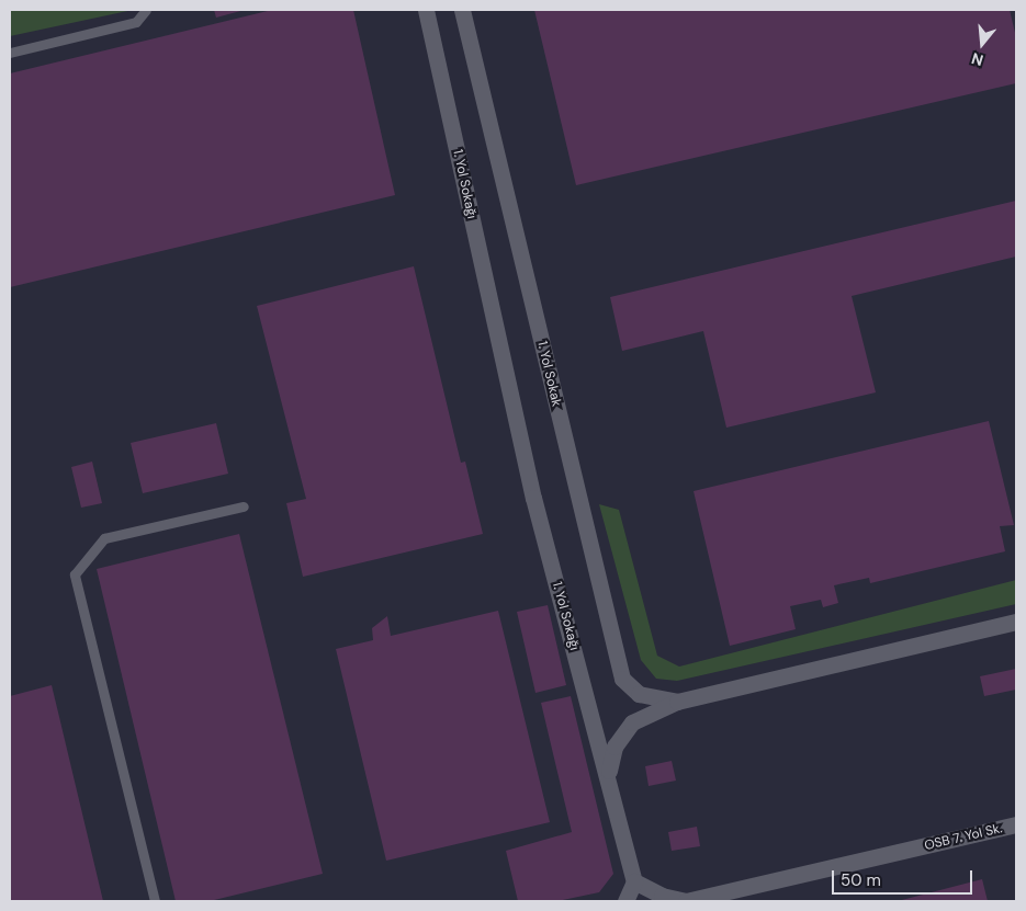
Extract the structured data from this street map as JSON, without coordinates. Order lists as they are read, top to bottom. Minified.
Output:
{"streets":{"street":["1. Yol Sokağı","1. Yol Sokak","OSB 7. Yol Sk."]},"scale_bar":"50 m","north":"bottom"}
